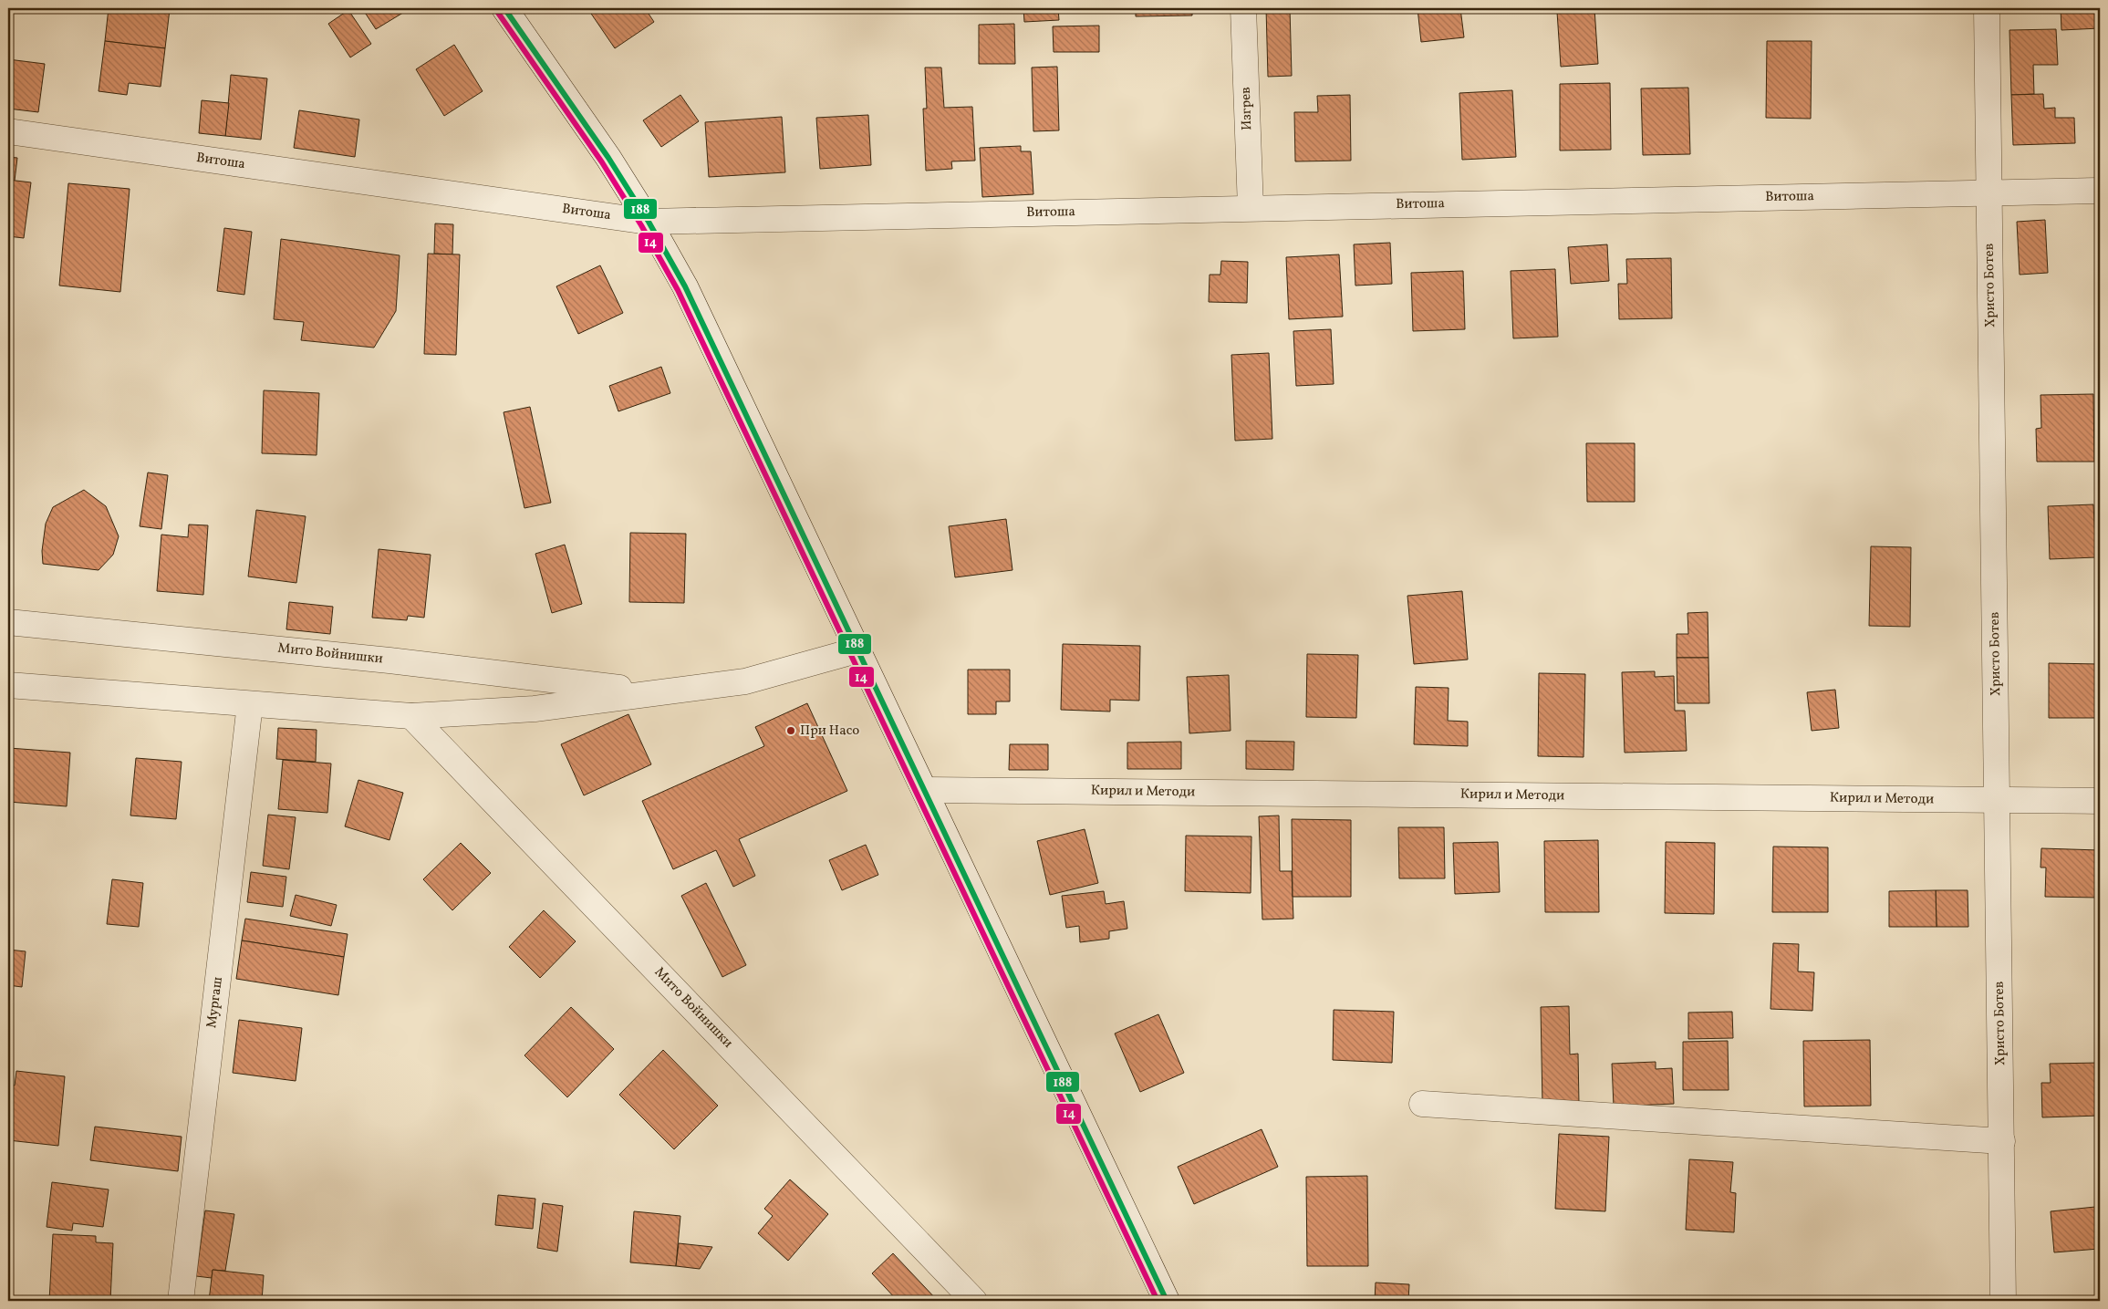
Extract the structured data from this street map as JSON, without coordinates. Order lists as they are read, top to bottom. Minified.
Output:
{"streets":{"street":["Изгрев","Витоша","Христо Ботев","Мито Войнишки","Кирил и Методи","Мургаш"]},"crossings":[["Изгрев","Витоша"],["Витоша","Христо Ботев"],["Христо Ботев","Кирил и Методи"],["Мито Войнишки","Мургаш"]],"places":["При Насо"],"lines":["transit line 188","transit line 14"]}
